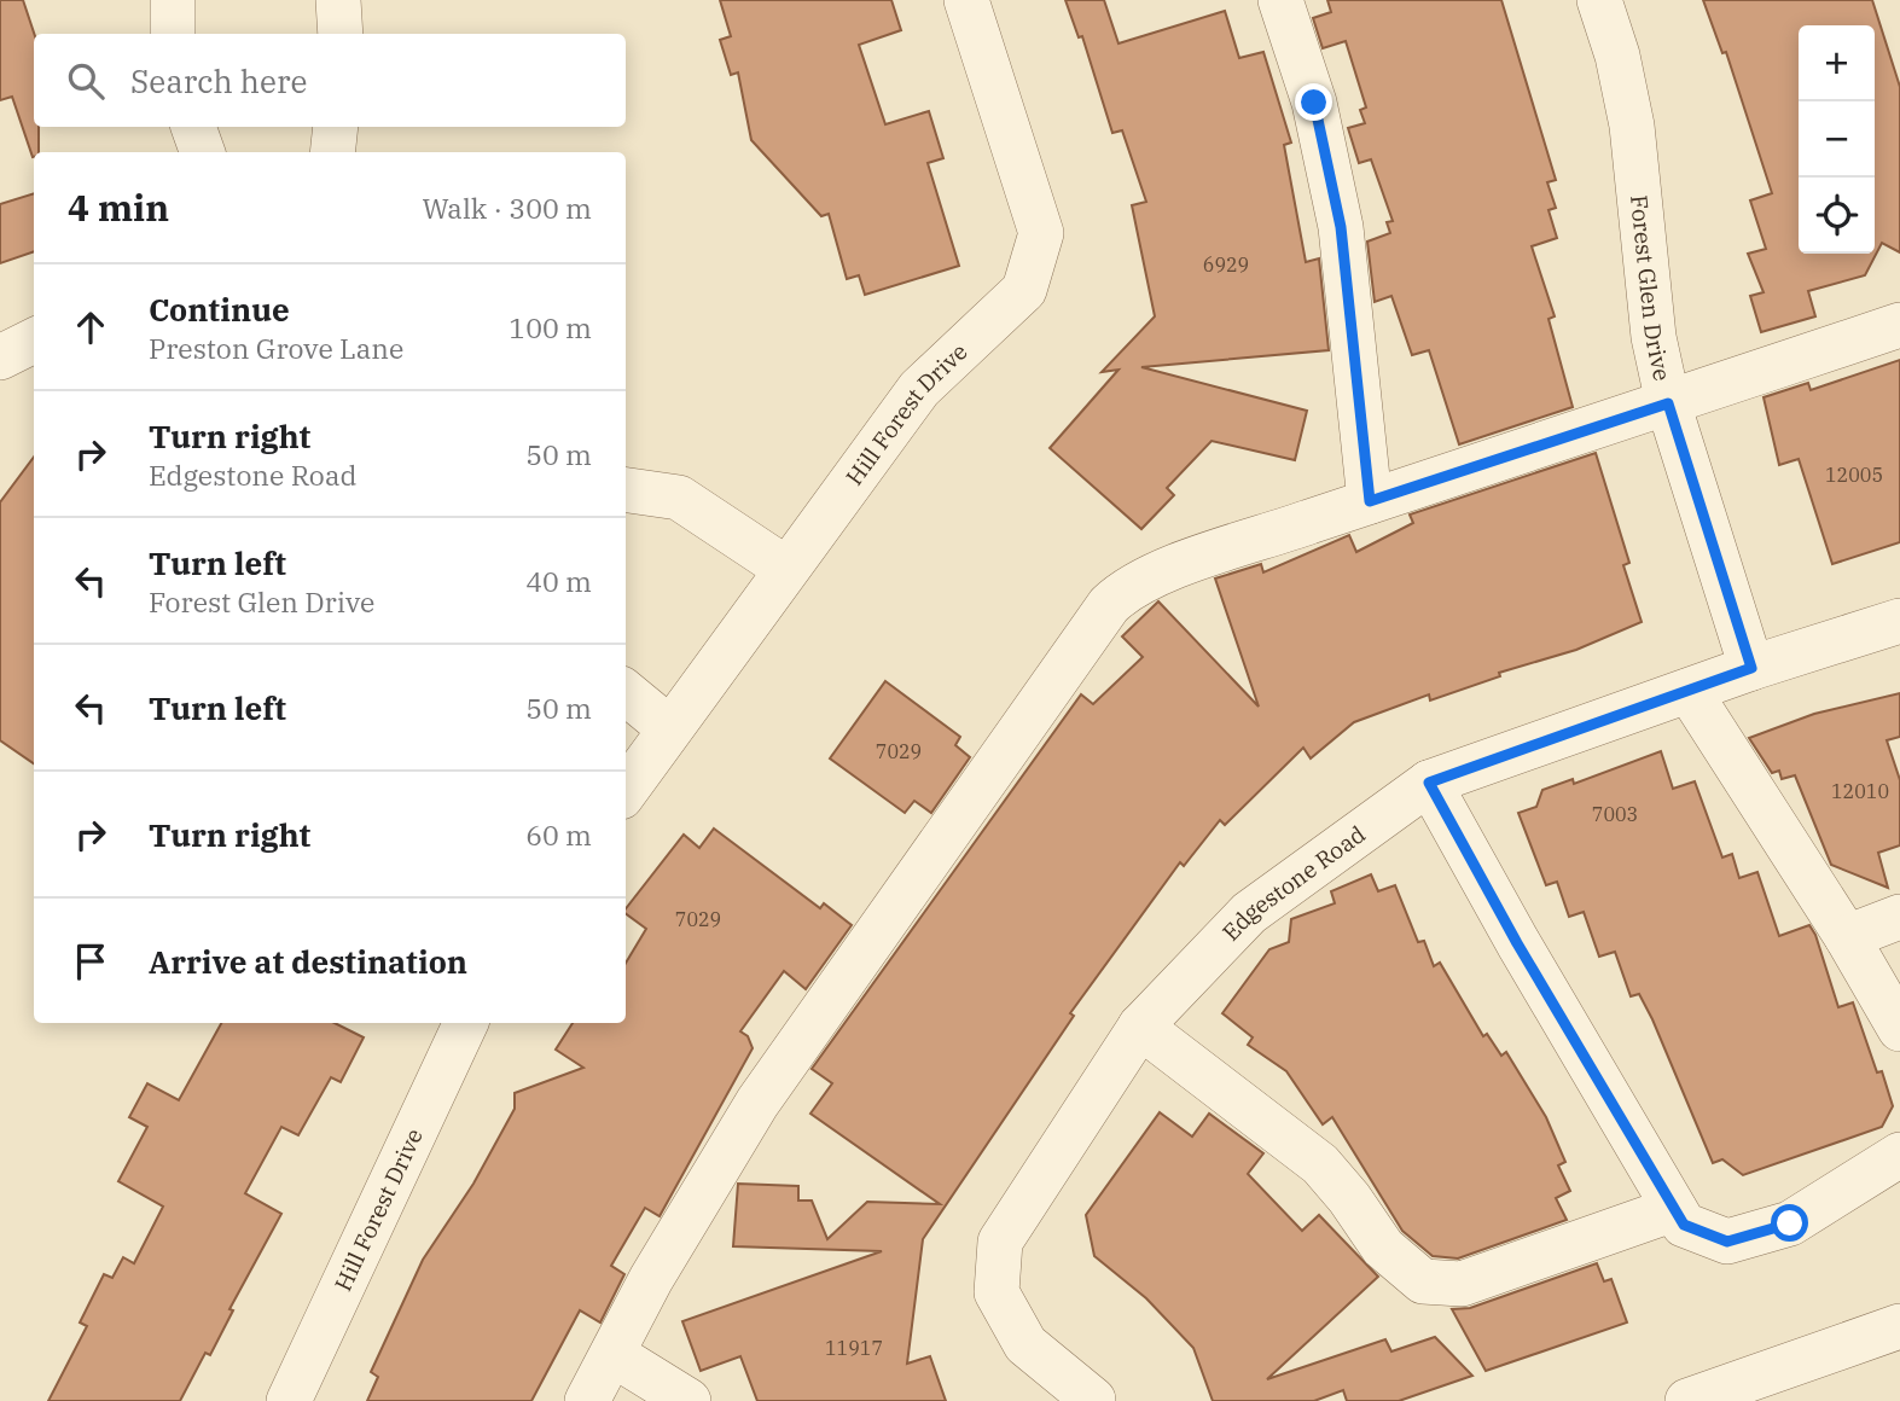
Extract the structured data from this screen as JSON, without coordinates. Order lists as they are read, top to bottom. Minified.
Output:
{"streets":{"street":["Forest Glen Drive","Hill Forest Drive","Edgestone Road"]},"crossings":[["Forest Glen Drive","Edgestone Road"]],"house_numbers":["6929","12005","7029","12010","7003","7029","11917"],"page":{"map_buttons":["+","−"],"search":"Search here","heading":["4 min","Walk · 300 m"],"list":[["Continue","Preston Grove Lane","100 m"],["Turn right","Edgestone Road","50 m"],["Turn left","Forest Glen Drive","40 m"],["Turn left","50 m"],["Turn right","60 m"],"Arrive at destination"]}}
